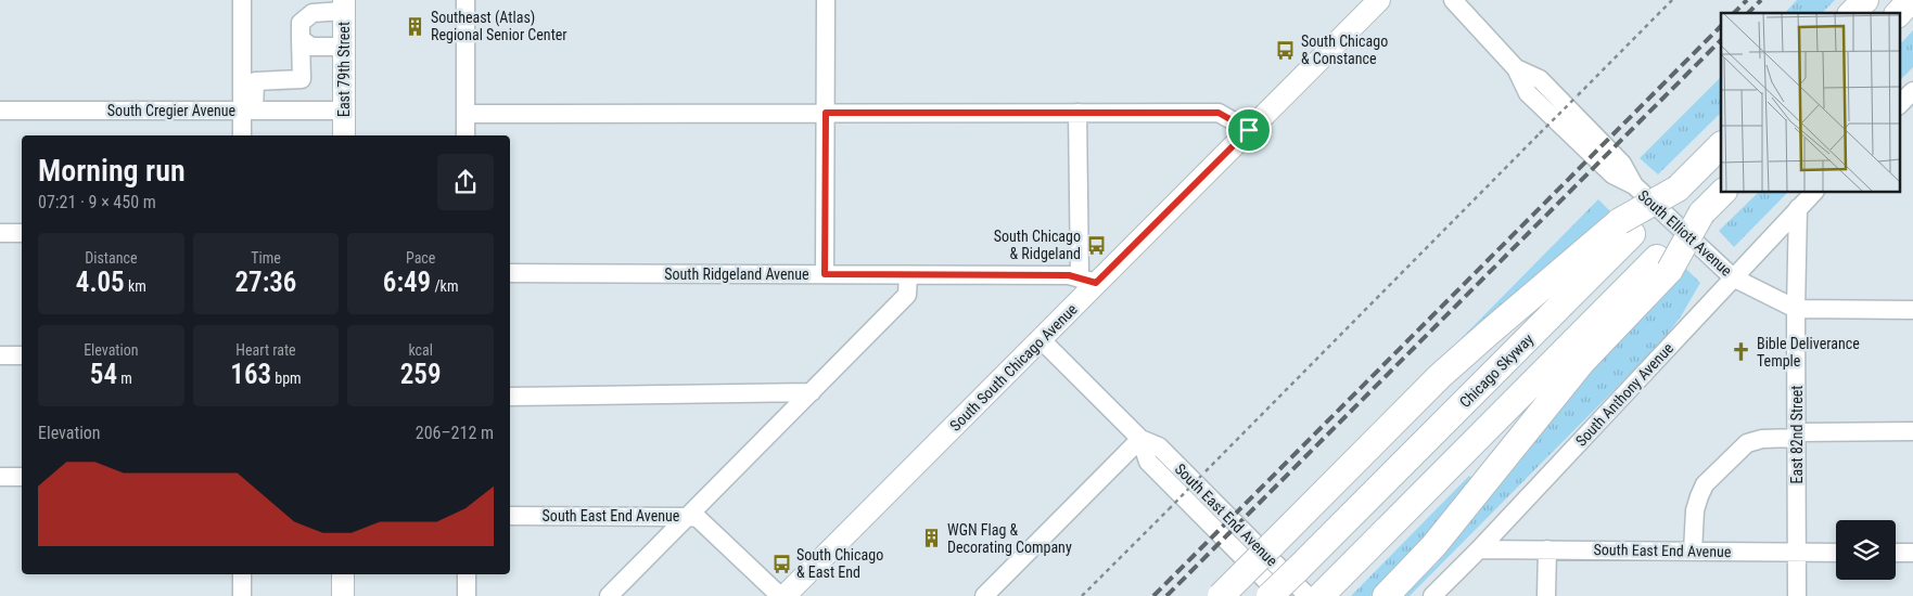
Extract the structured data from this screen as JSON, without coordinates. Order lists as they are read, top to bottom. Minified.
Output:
{"streets":{"highway":["Chicago Skyway"],"main road":["East 79th Street","South South Chicago Avenue"],"street":["South Cregier Avenue","South Elliott Avenue","South Ridgeland Avenue","South Anthony Avenue","East 82nd Street","South East End Avenue"]},"crossings":[["East 79th Street","South Cregier Avenue"],["South Elliott Avenue","South Anthony Avenue"],["South Elliott Avenue","East 82nd Street"],["South Ridgeland Avenue","South South Chicago Avenue"],["South South Chicago Avenue","South East End Avenue"],["South Anthony Avenue","East 82nd Street"],["South Anthony Avenue","South East End Avenue"],["East 82nd Street","South East End Avenue"]],"places":{"building":["Southeast (Atlas) Regional Senior Center","WGN Flag & Decorating Company"],"bus stop":["South Chicago & Constance","South Chicago & Ridgeland","South Chicago & East End"],"church":["Bible Deliverance Temple"]},"page":{"heading":["Morning run","07:21 · 9 × 450 m"],"stats":[["Distance","4.05 km"],["Time","27:36"],["Pace","6:49 /km"],["Elevation","54 m"],["Heart rate","163 bpm"],["kcal","259"]],"chart":["Elevation","206–212 m"]}}
